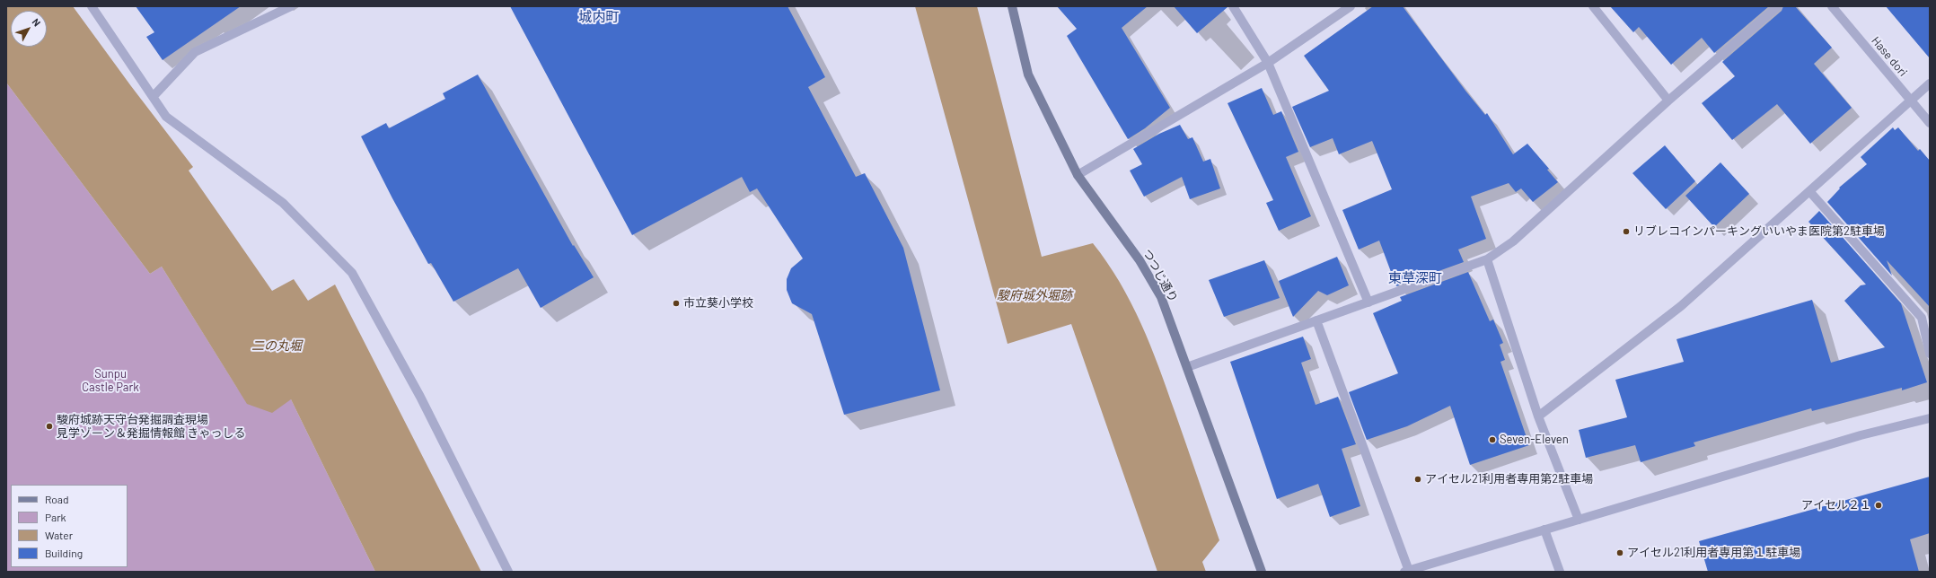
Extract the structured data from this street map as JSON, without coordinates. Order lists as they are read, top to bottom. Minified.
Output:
{"streets":{"main road":["つつじ通り"],"street":["Hase dori"]},"districts":["城内町","東草深町"],"water":["駿府城外堀跡","二の丸堀"],"parks":["Sunpu Castle Park"],"places":["リブレコインパーキングいいやま医院第2駐車場","市立葵小学校","駿府城跡天守台発掘調査現場 見学ゾーン＆発掘情報館 きゃっしる","Seven-Eleven","アイセル21利用者専用第2駐車場","アイセル２１","アイセル21利用者専用第１駐車場"],"legend":["Road","Park","Water","Building"],"north":"top right"}
